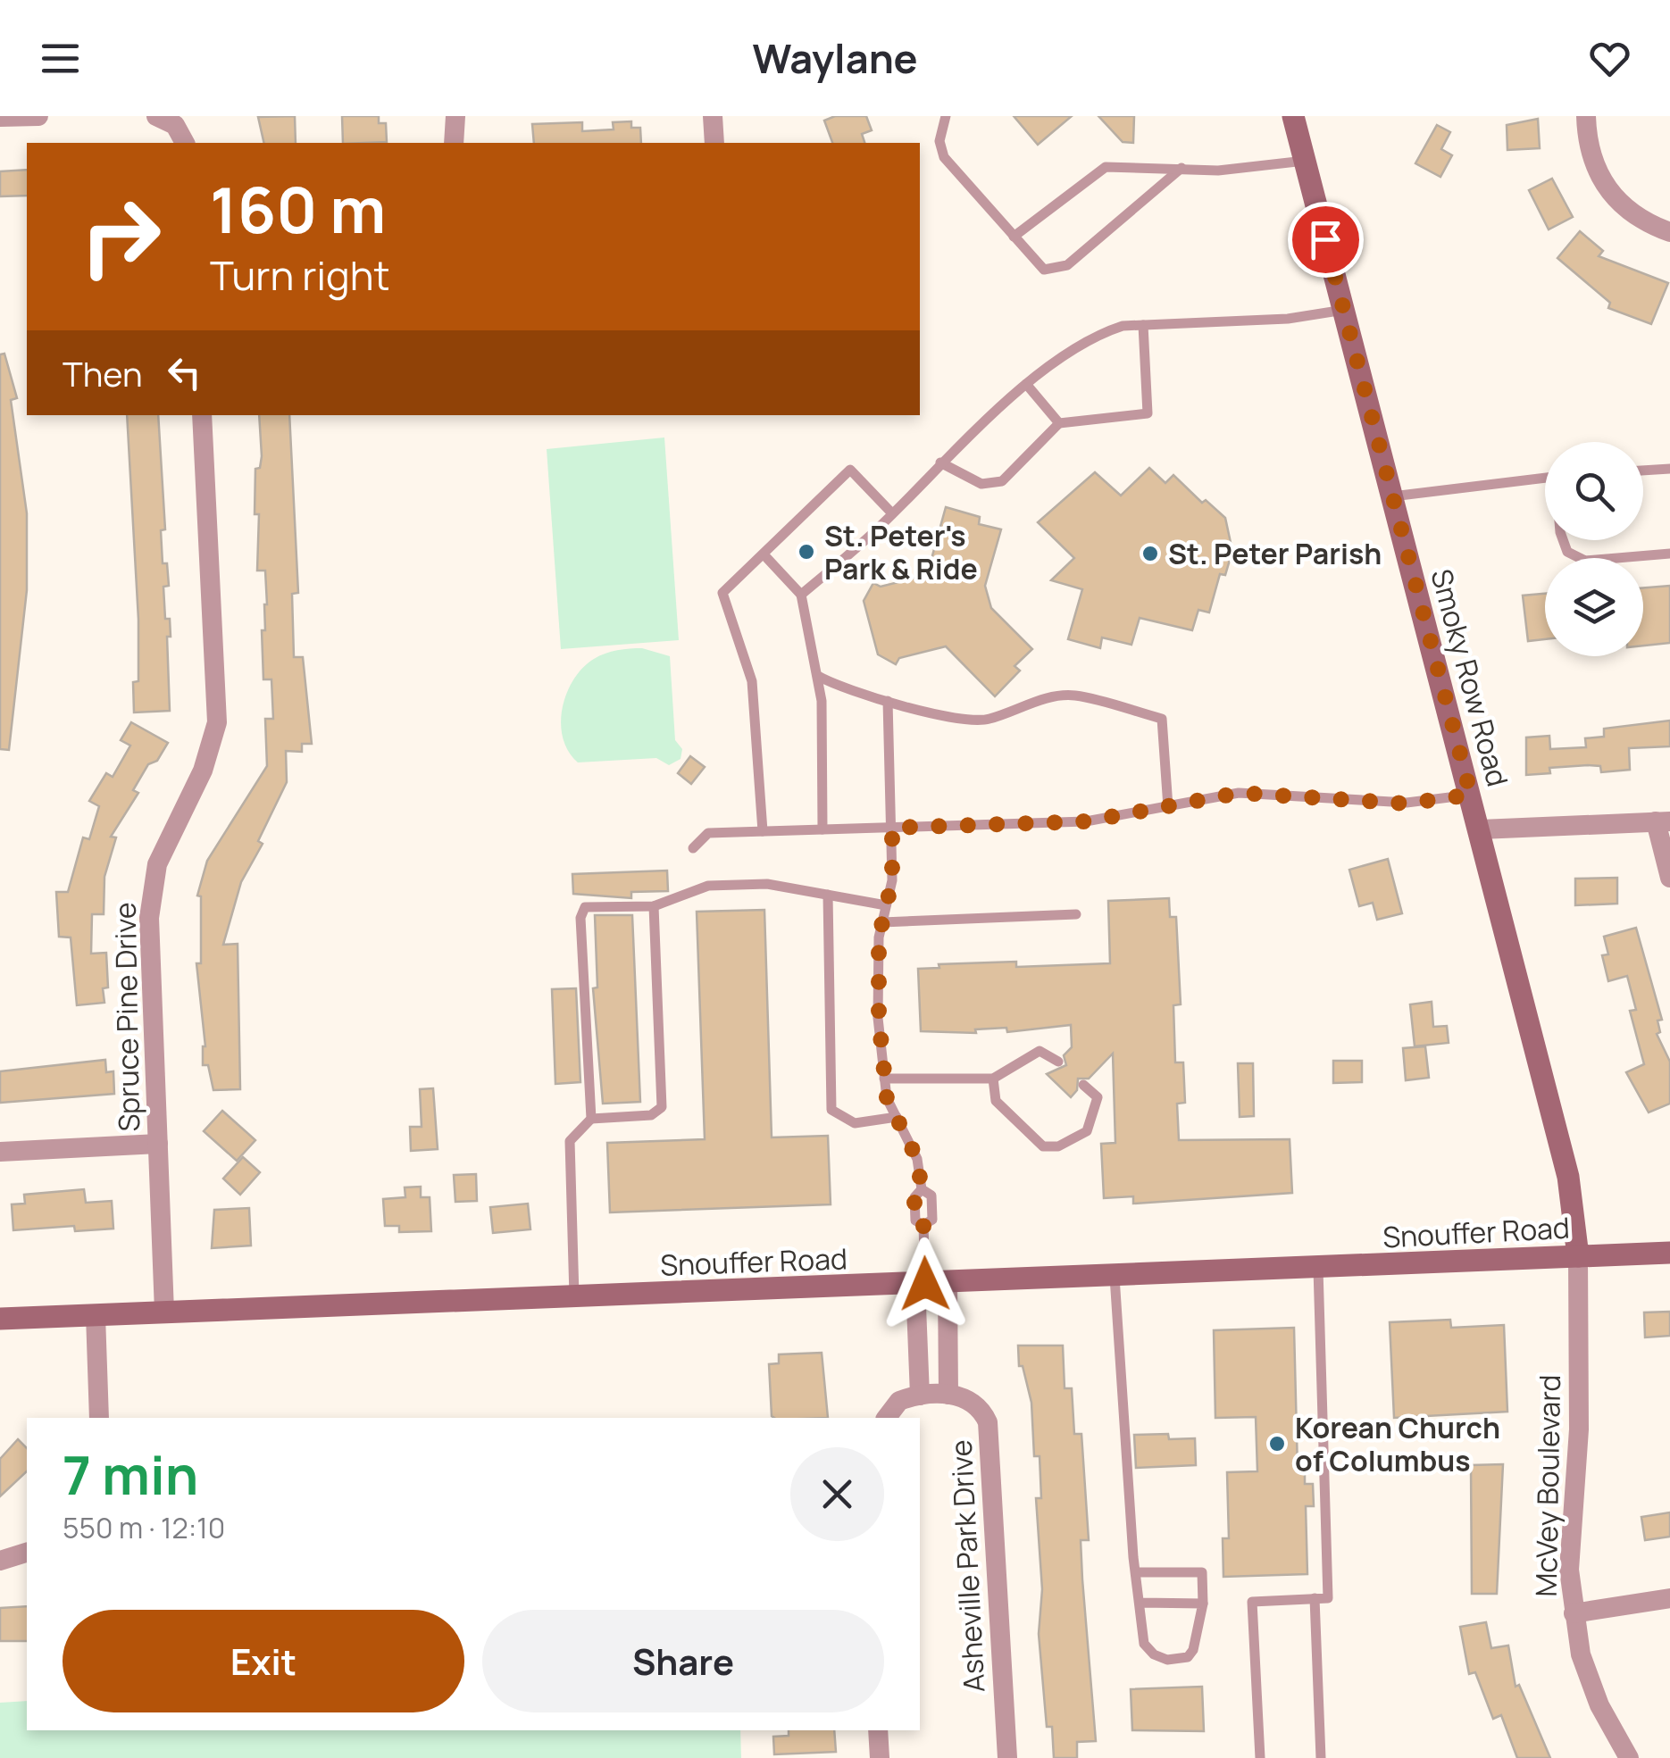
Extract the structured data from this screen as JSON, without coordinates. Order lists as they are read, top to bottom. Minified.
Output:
{"streets":{"main road":["Smoky Row Road","Snouffer Road"],"street":["Spruce Pine Drive","McVey Boulevard","Asheville Park Drive"]},"crossings":[["Smoky Row Road","Snouffer Road"],["Smoky Row Road","McVey Boulevard"],["Spruce Pine Drive","Snouffer Road"],["Snouffer Road","McVey Boulevard"]],"places":["St. Peter's Park & Ride","St. Peter Parish","Korean Church of Columbus"],"page":{"header":"Waylane","turn":["160 m","Turn right"],"then":"Then","heading":["7 min","550 m · 12:10"],"buttons":["Exit","Share"]}}
